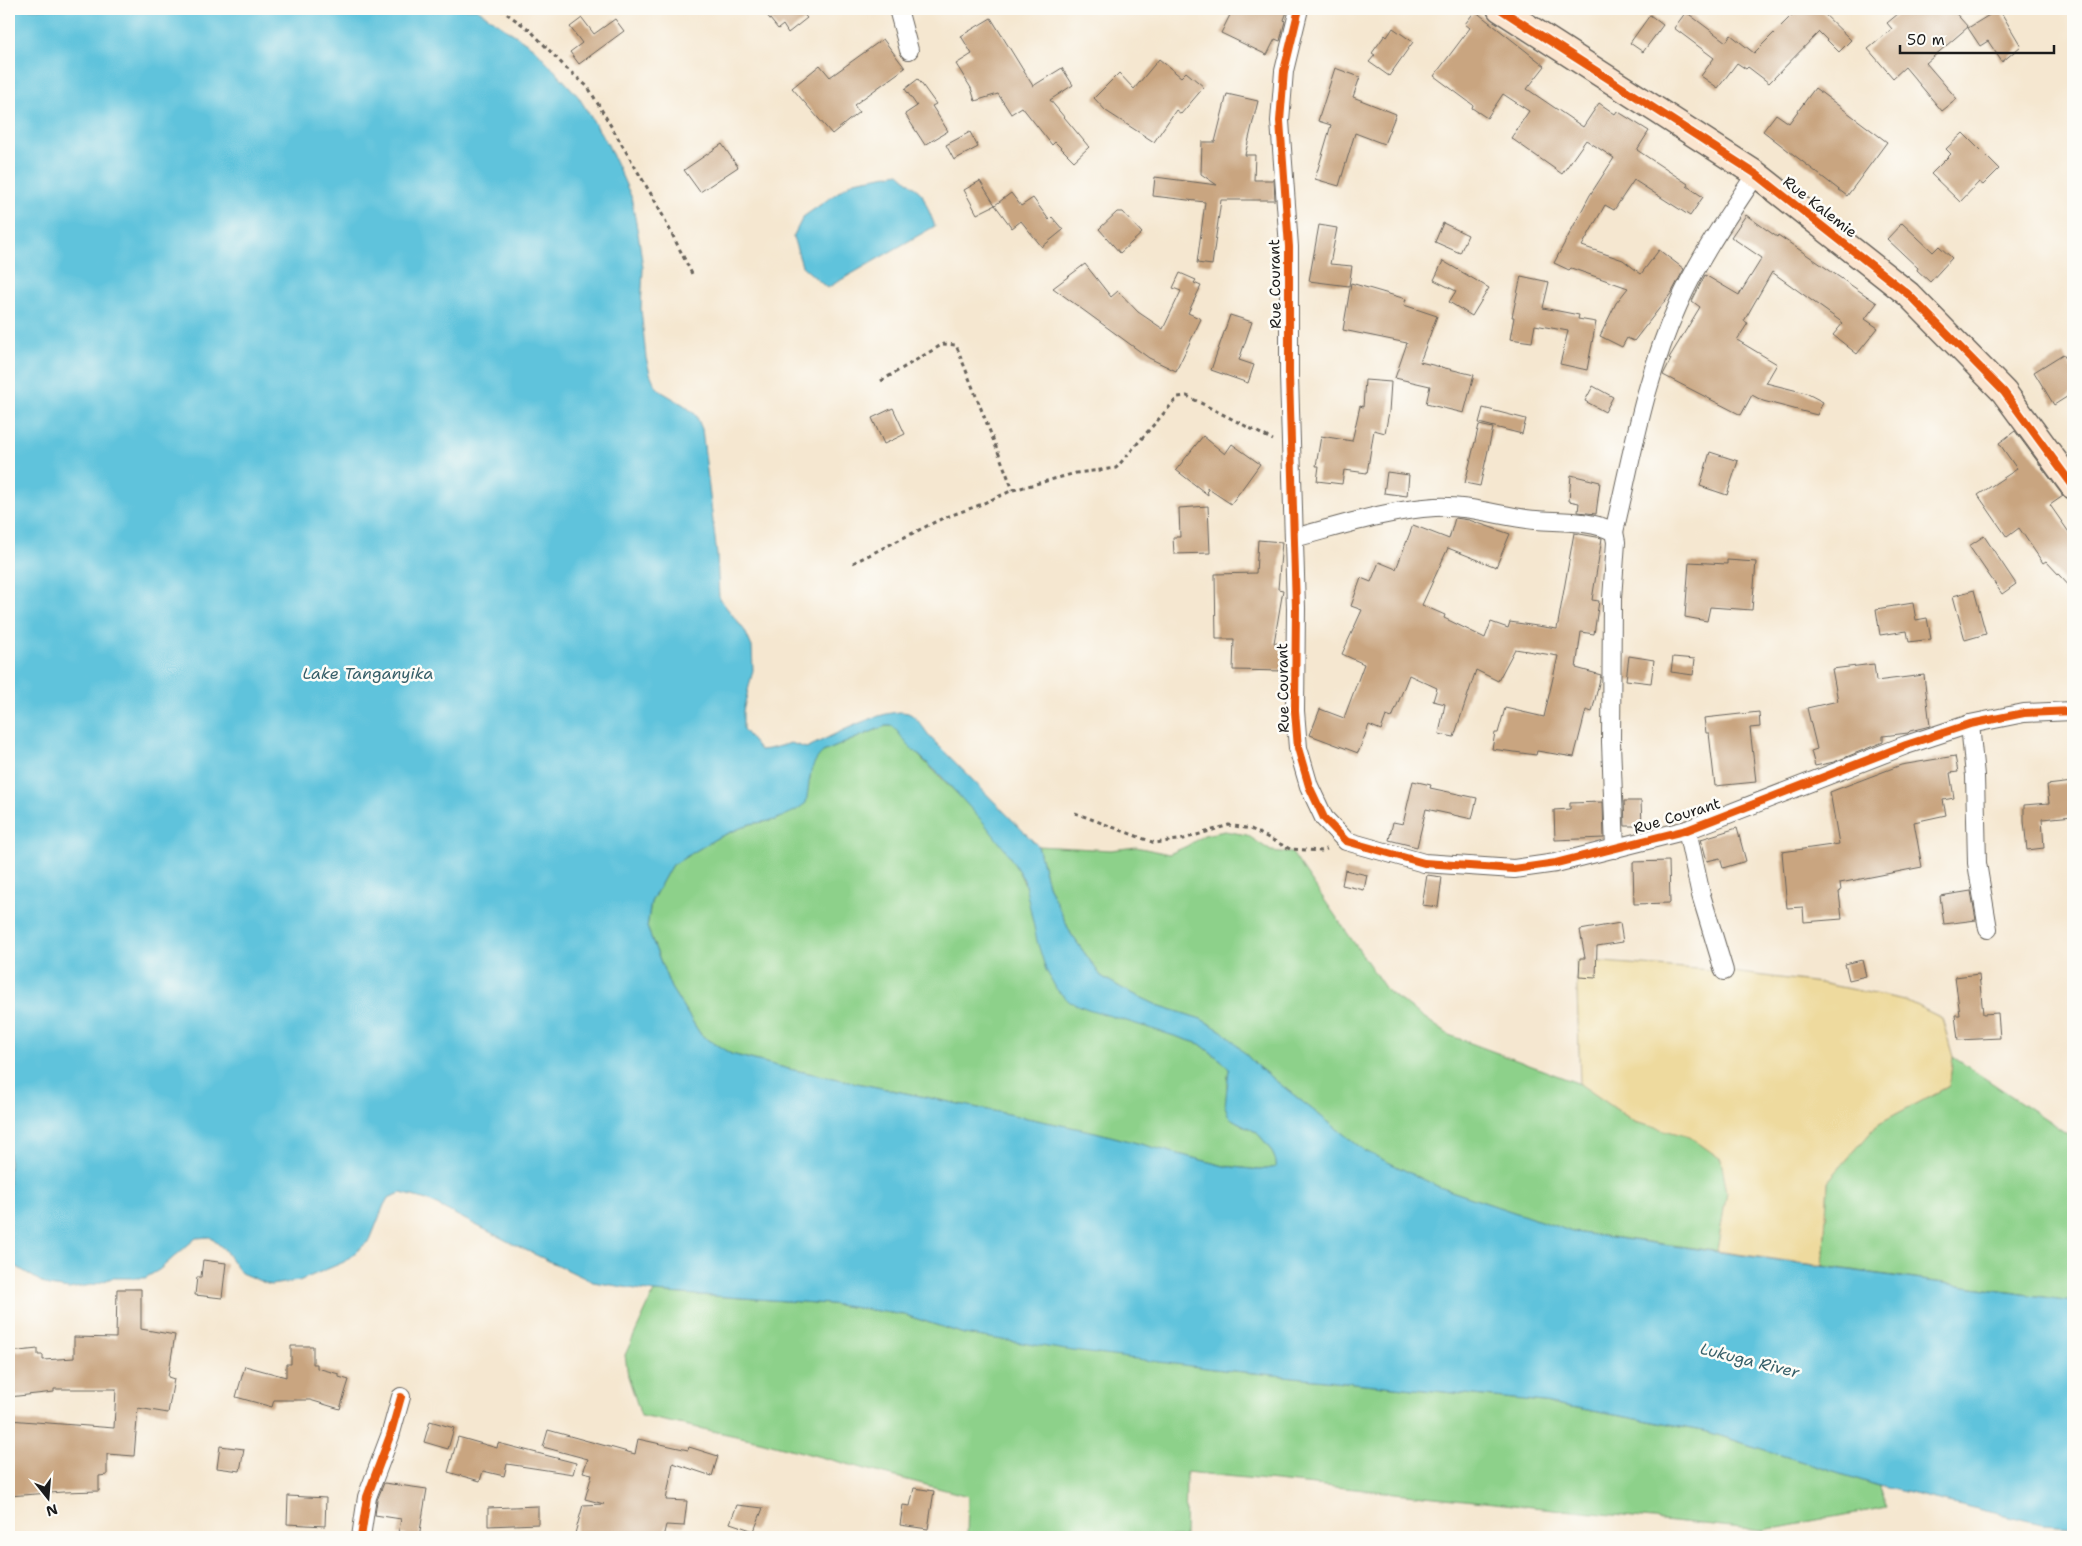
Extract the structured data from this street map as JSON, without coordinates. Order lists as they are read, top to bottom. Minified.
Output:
{"streets":{"street":["Rue Kalemie","Rue Courant"]},"water":["Lake Tanganyika","Lukuga River"],"scale_bar":"50 m","north":"bottom"}
